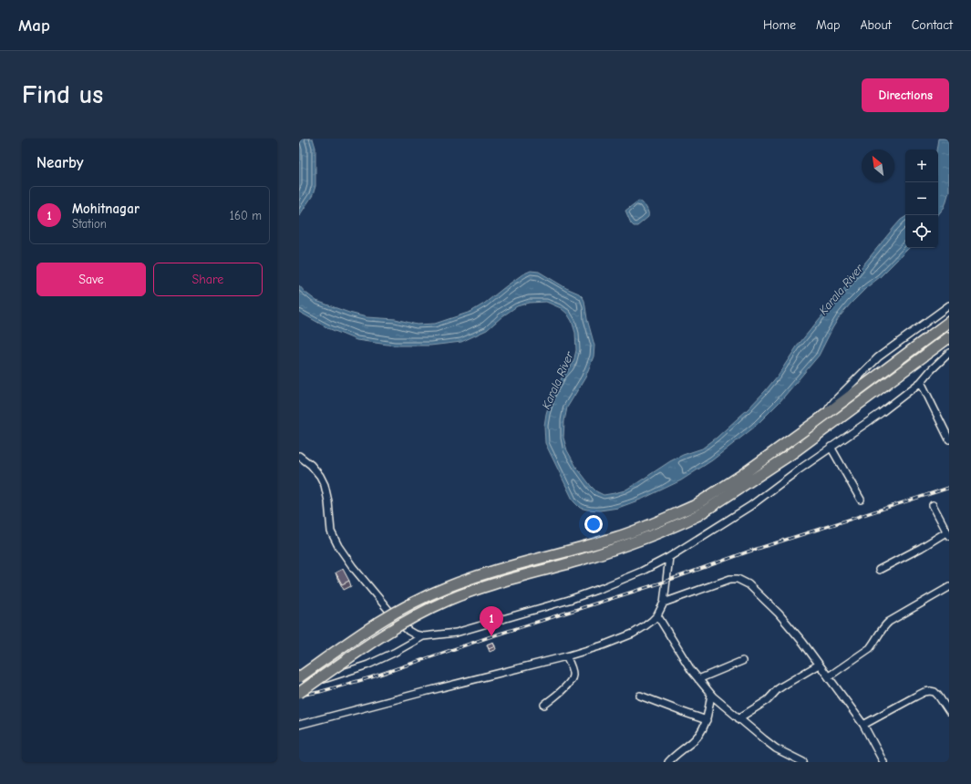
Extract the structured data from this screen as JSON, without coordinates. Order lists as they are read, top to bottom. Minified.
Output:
{"water":["Karala River"],"north":"top left","page":{"header":"Map","nav":["Home","Map","About","Contact"],"buttons":["Directions",["Save","Share"]],"title":"Find us","heading":"Nearby","map_buttons":["+","−"],"list":[{"mark":"1","name":"Mohitnagar","note":"Station","value":"160 m"}],"pins":"1"}}
